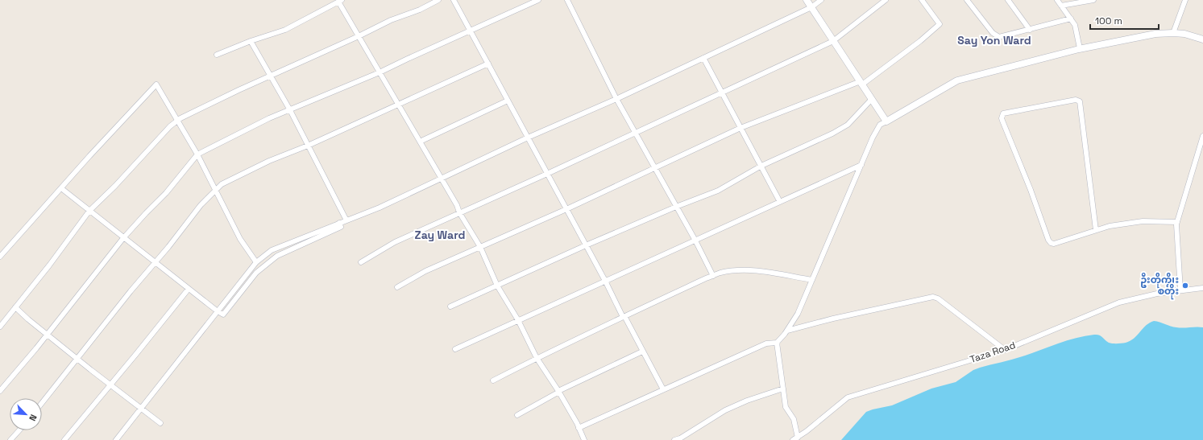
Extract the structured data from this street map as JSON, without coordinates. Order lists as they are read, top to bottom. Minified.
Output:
{"streets":{"street":["Taza Road"]},"districts":["Say Yon Ward","Zay Ward"],"places":["ဦးတိုက္စိုး စတိုး"],"scale_bar":"100 m","north":"bottom right"}
